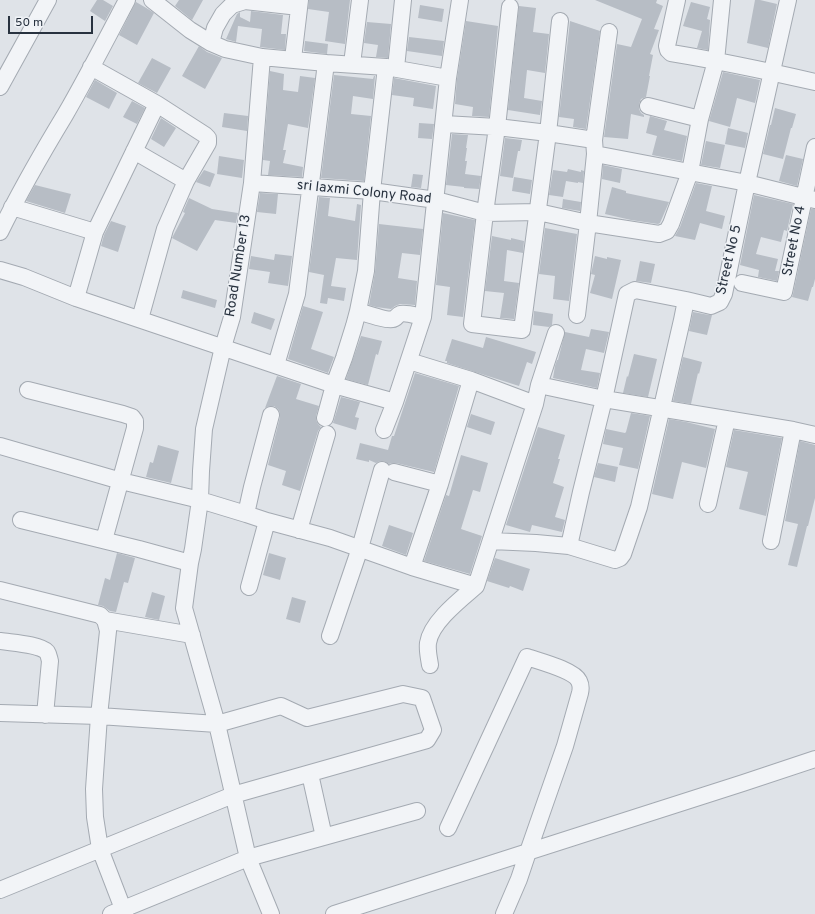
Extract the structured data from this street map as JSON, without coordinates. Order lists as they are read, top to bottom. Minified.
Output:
{"streets":{"street":["sri laxmi Colony Road","Street No 4","Street No 5","Road Number 13"]},"crossings":[["sri laxmi Colony Road","Road Number 13"]],"scale_bar":"50 m"}
